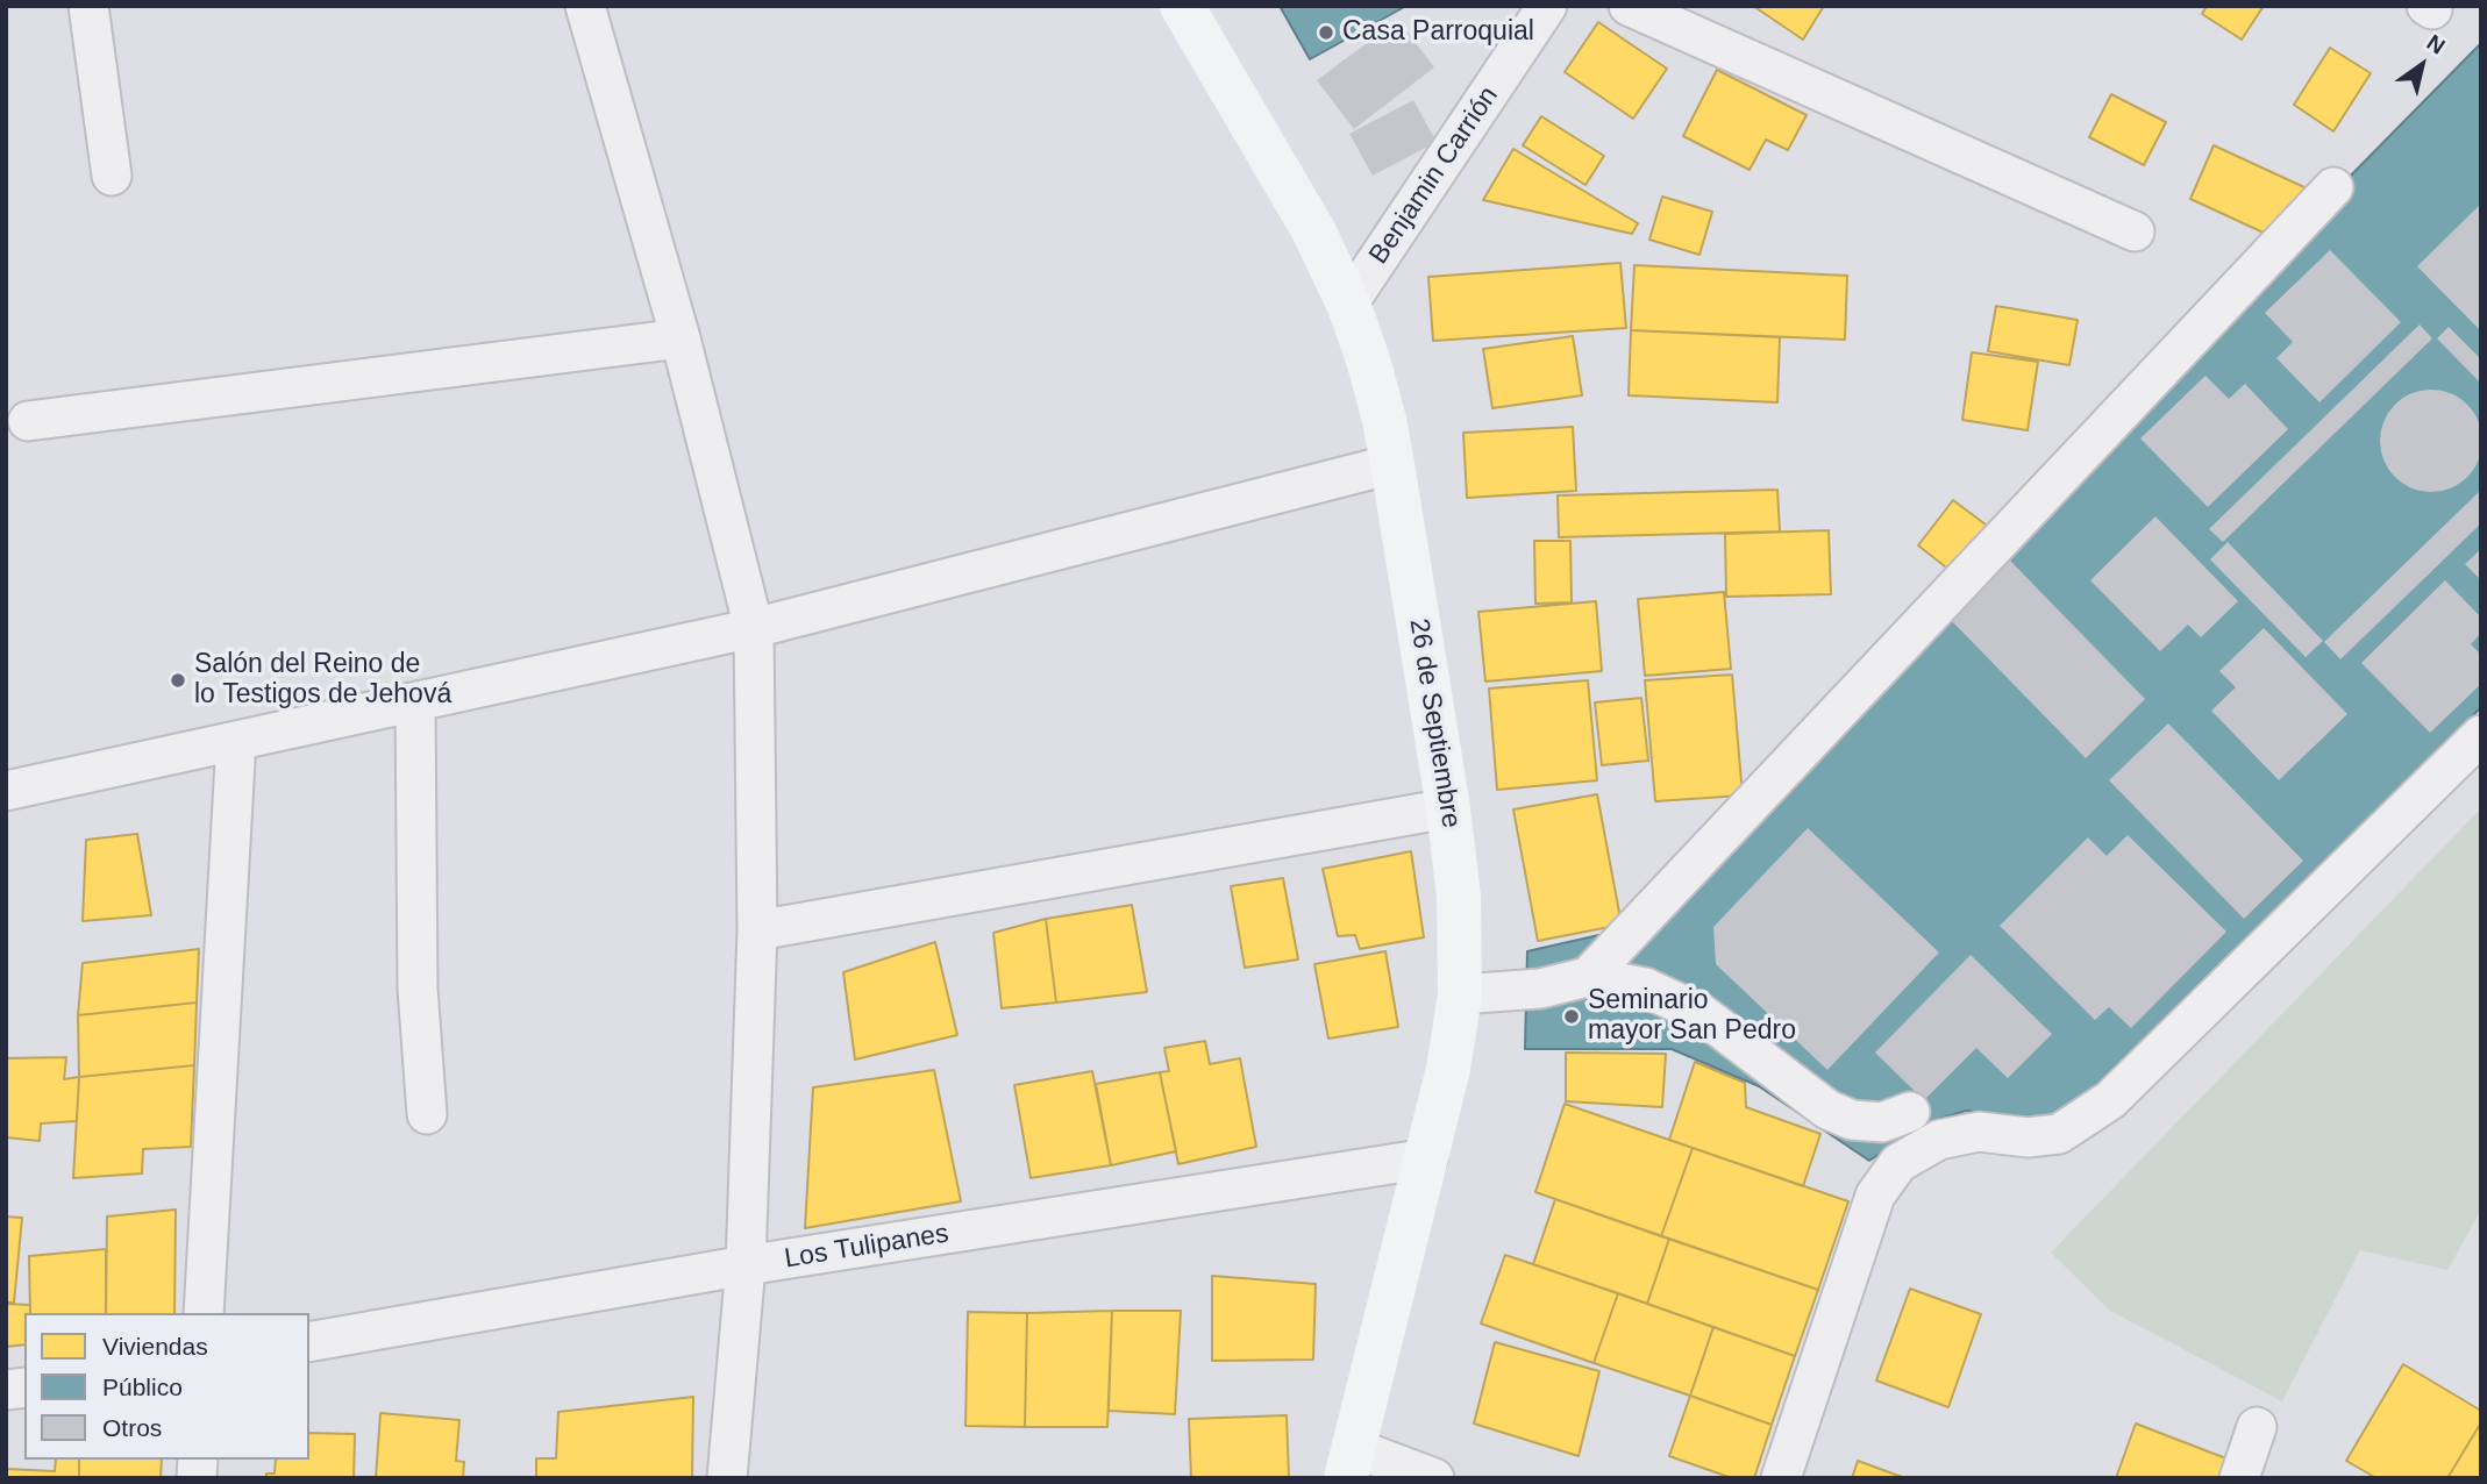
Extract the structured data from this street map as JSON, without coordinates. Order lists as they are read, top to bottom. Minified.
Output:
{"streets":{"street":["Benjamin Carrión","26 de Septiembre","Los Tulipanes"]},"crossings":[["Benjamin Carrión","26 de Septiembre"],["26 de Septiembre","Los Tulipanes"]],"places":["Casa Parroquial","Salón del Reino de lo Testigos de Jehová","Seminario mayor San Pedro"],"legend":["Viviendas","Público","Otros"],"north":"top right"}
